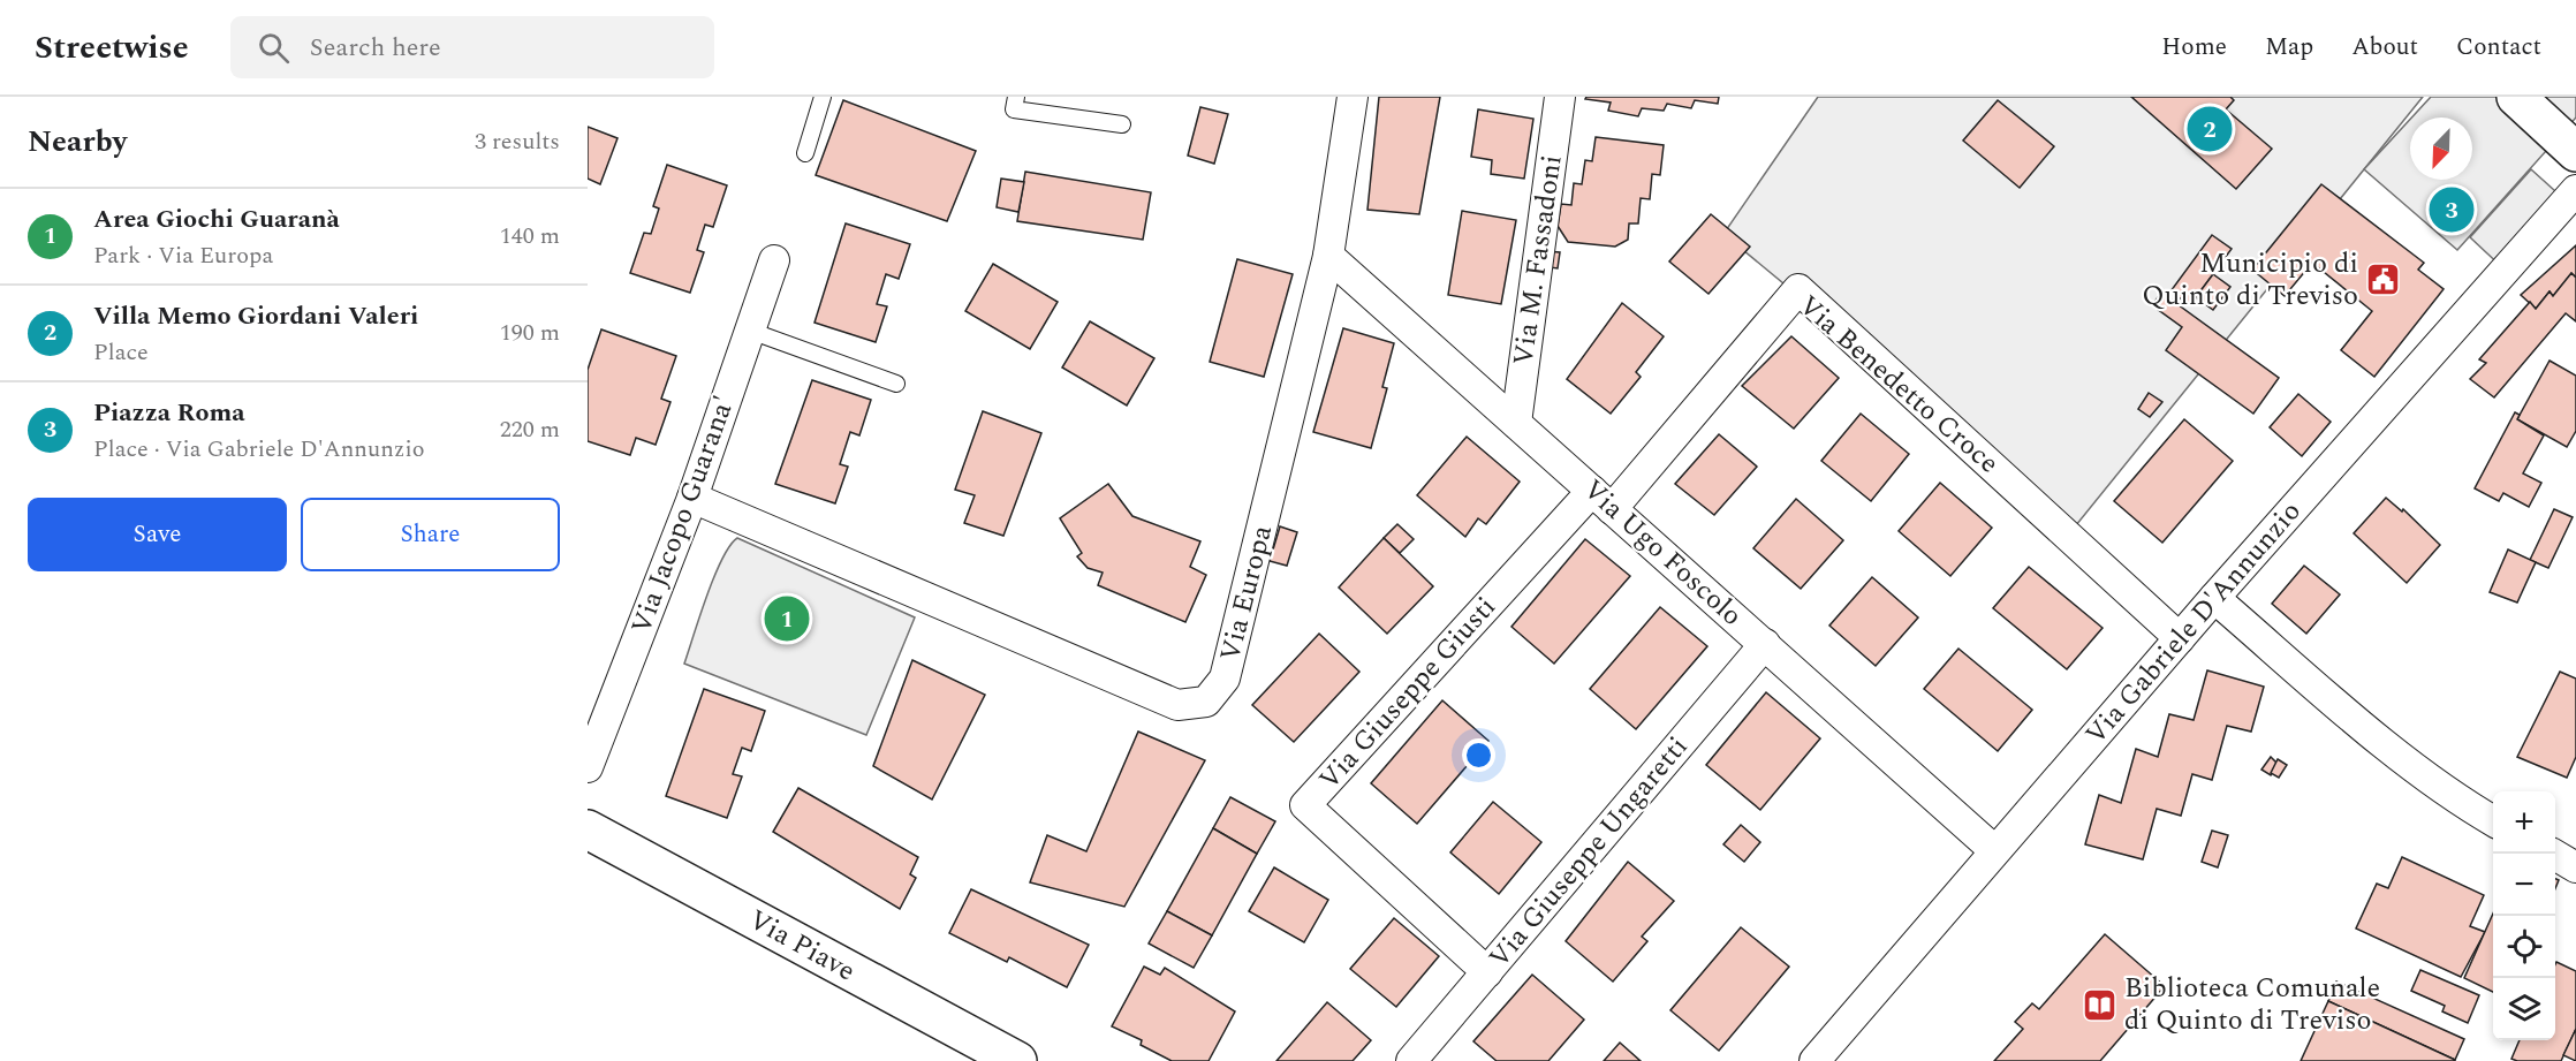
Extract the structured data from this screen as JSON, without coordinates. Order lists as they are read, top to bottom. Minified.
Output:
{"streets":{"main road":["Via Piave"],"street":["Via M. Fassadoni","Via Benedetto Croce","Via Jacopo Guarana'","Via Ugo Foscolo","Via Europa","Via Gabriele D'Annunzio","Via Giuseppe Giusti","Via Giuseppe Ungaretti"]},"crossings":[["Via M. Fassadoni","Via Ugo Foscolo"],["Via Benedetto Croce","Via Ugo Foscolo"],["Via Benedetto Croce","Via Gabriele D'Annunzio"],["Via Benedetto Croce","Via Giuseppe Giusti"],["Via Jacopo Guarana'","Via Europa"],["Via Ugo Foscolo","Via Europa"],["Via Ugo Foscolo","Via Gabriele D'Annunzio"],["Via Ugo Foscolo","Via Giuseppe Giusti"],["Via Ugo Foscolo","Via Giuseppe Ungaretti"],["Via Giuseppe Giusti","Via Giuseppe Ungaretti"]],"places":{"public building":["Municipio di Quinto di Treviso"],"library":["Biblioteca Comunale di Quinto di Treviso"]},"north":"bottom left","page":{"header":"Streetwise","search":"Search here","nav":["Home","Map","About","Contact"],"heading":["Nearby","3 results"],"pins":["2","3","1"],"list":[{"mark":"1","name":"Area Giochi Guaranà","note":"Park · Via Europa","value":"140 m"},{"mark":"2","name":"Villa Memo Giordani Valeri","note":"Place","value":"190 m"},{"mark":"3","name":"Piazza Roma","note":"Place · Via Gabriele D'Annunzio","value":"220 m"}],"buttons":["Save","Share"],"map_buttons":["+","−"]}}
